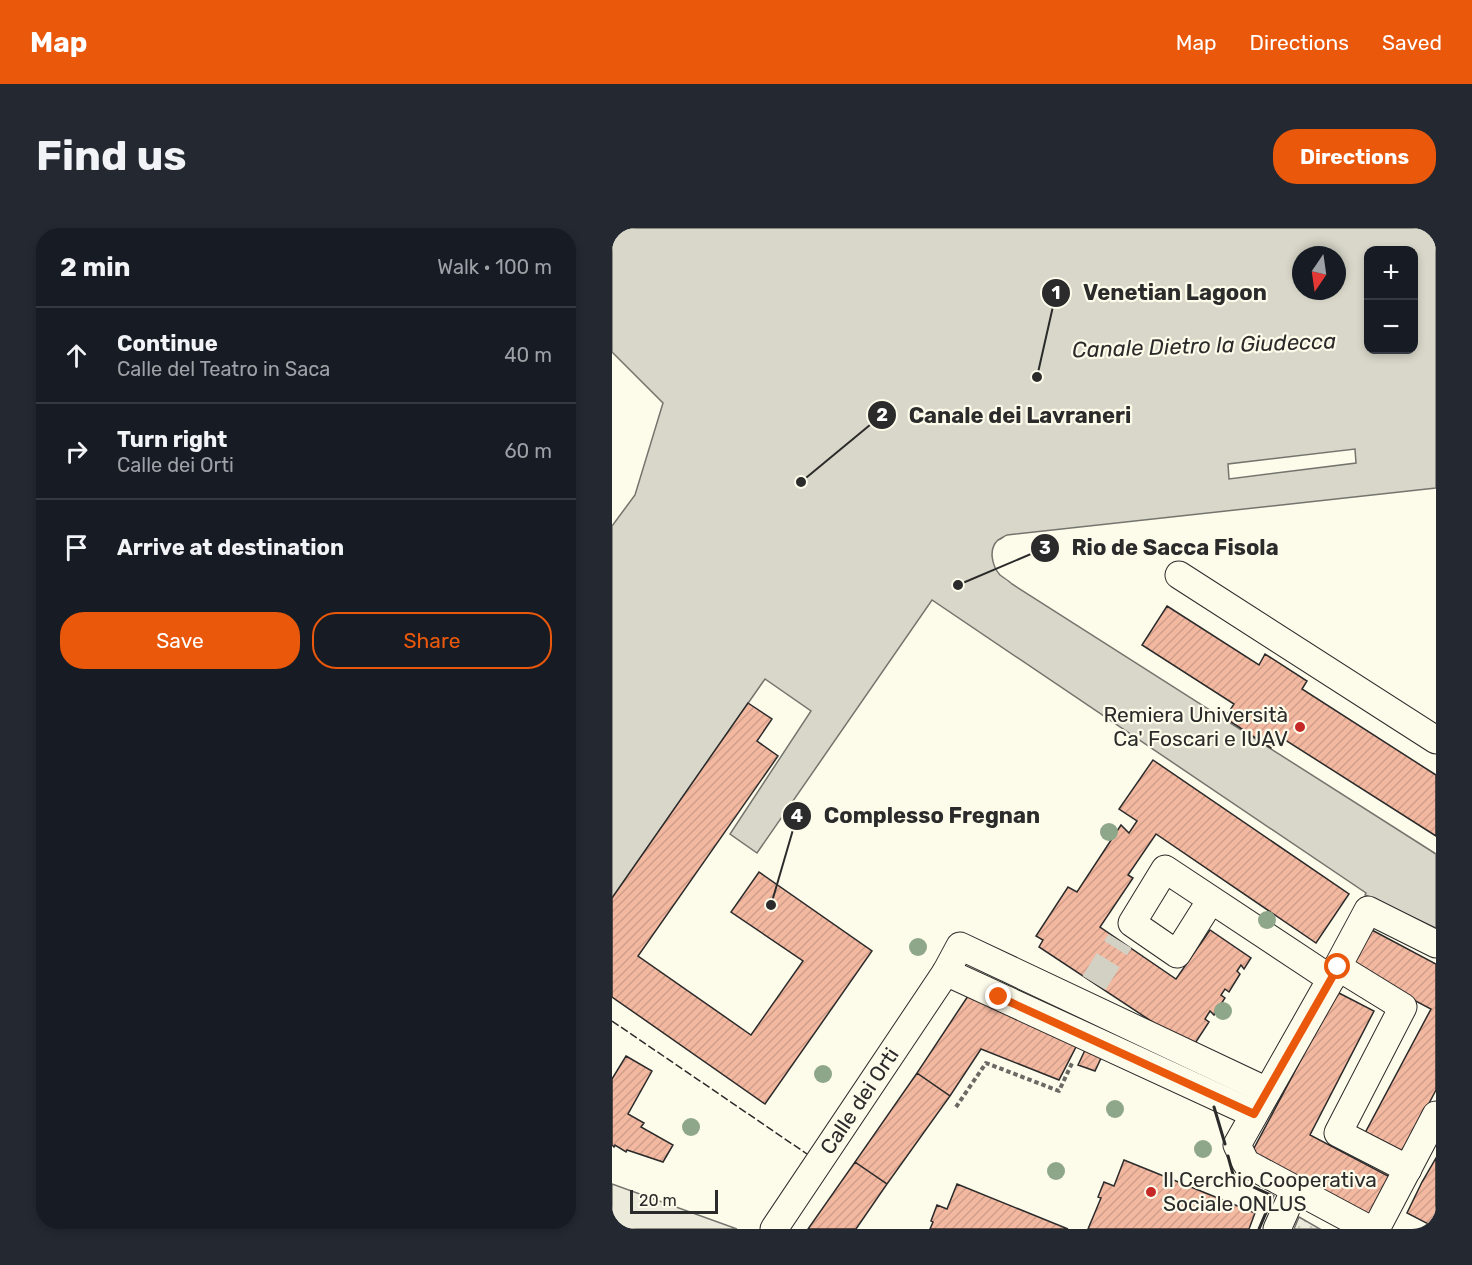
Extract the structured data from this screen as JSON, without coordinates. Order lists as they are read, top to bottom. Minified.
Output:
{"streets":{"street":["Calle dei Orti"]},"water":["Canale Dietro la Giudecca"],"places":["Venetian Lagoon","Canale dei Lavraneri","Rio de Sacca Fisola","Remiera Università Ca' Foscari e IUAV","Complesso Fregnan","Il Cerchio Cooperativa Sociale ONLUS"],"scale_bar":"20 m","north":"bottom","page":{"header":"Map","nav":["Map","Directions","Saved"],"buttons":["Directions",["Save","Share"]],"title":"Find us","heading":["2 min","Walk · 100 m"],"map_buttons":["+","−"],"list":[["Continue","Calle del Teatro in Saca","40 m"],["Turn right","Calle dei Orti","60 m"],"Arrive at destination"],"scale":"20 m"}}
